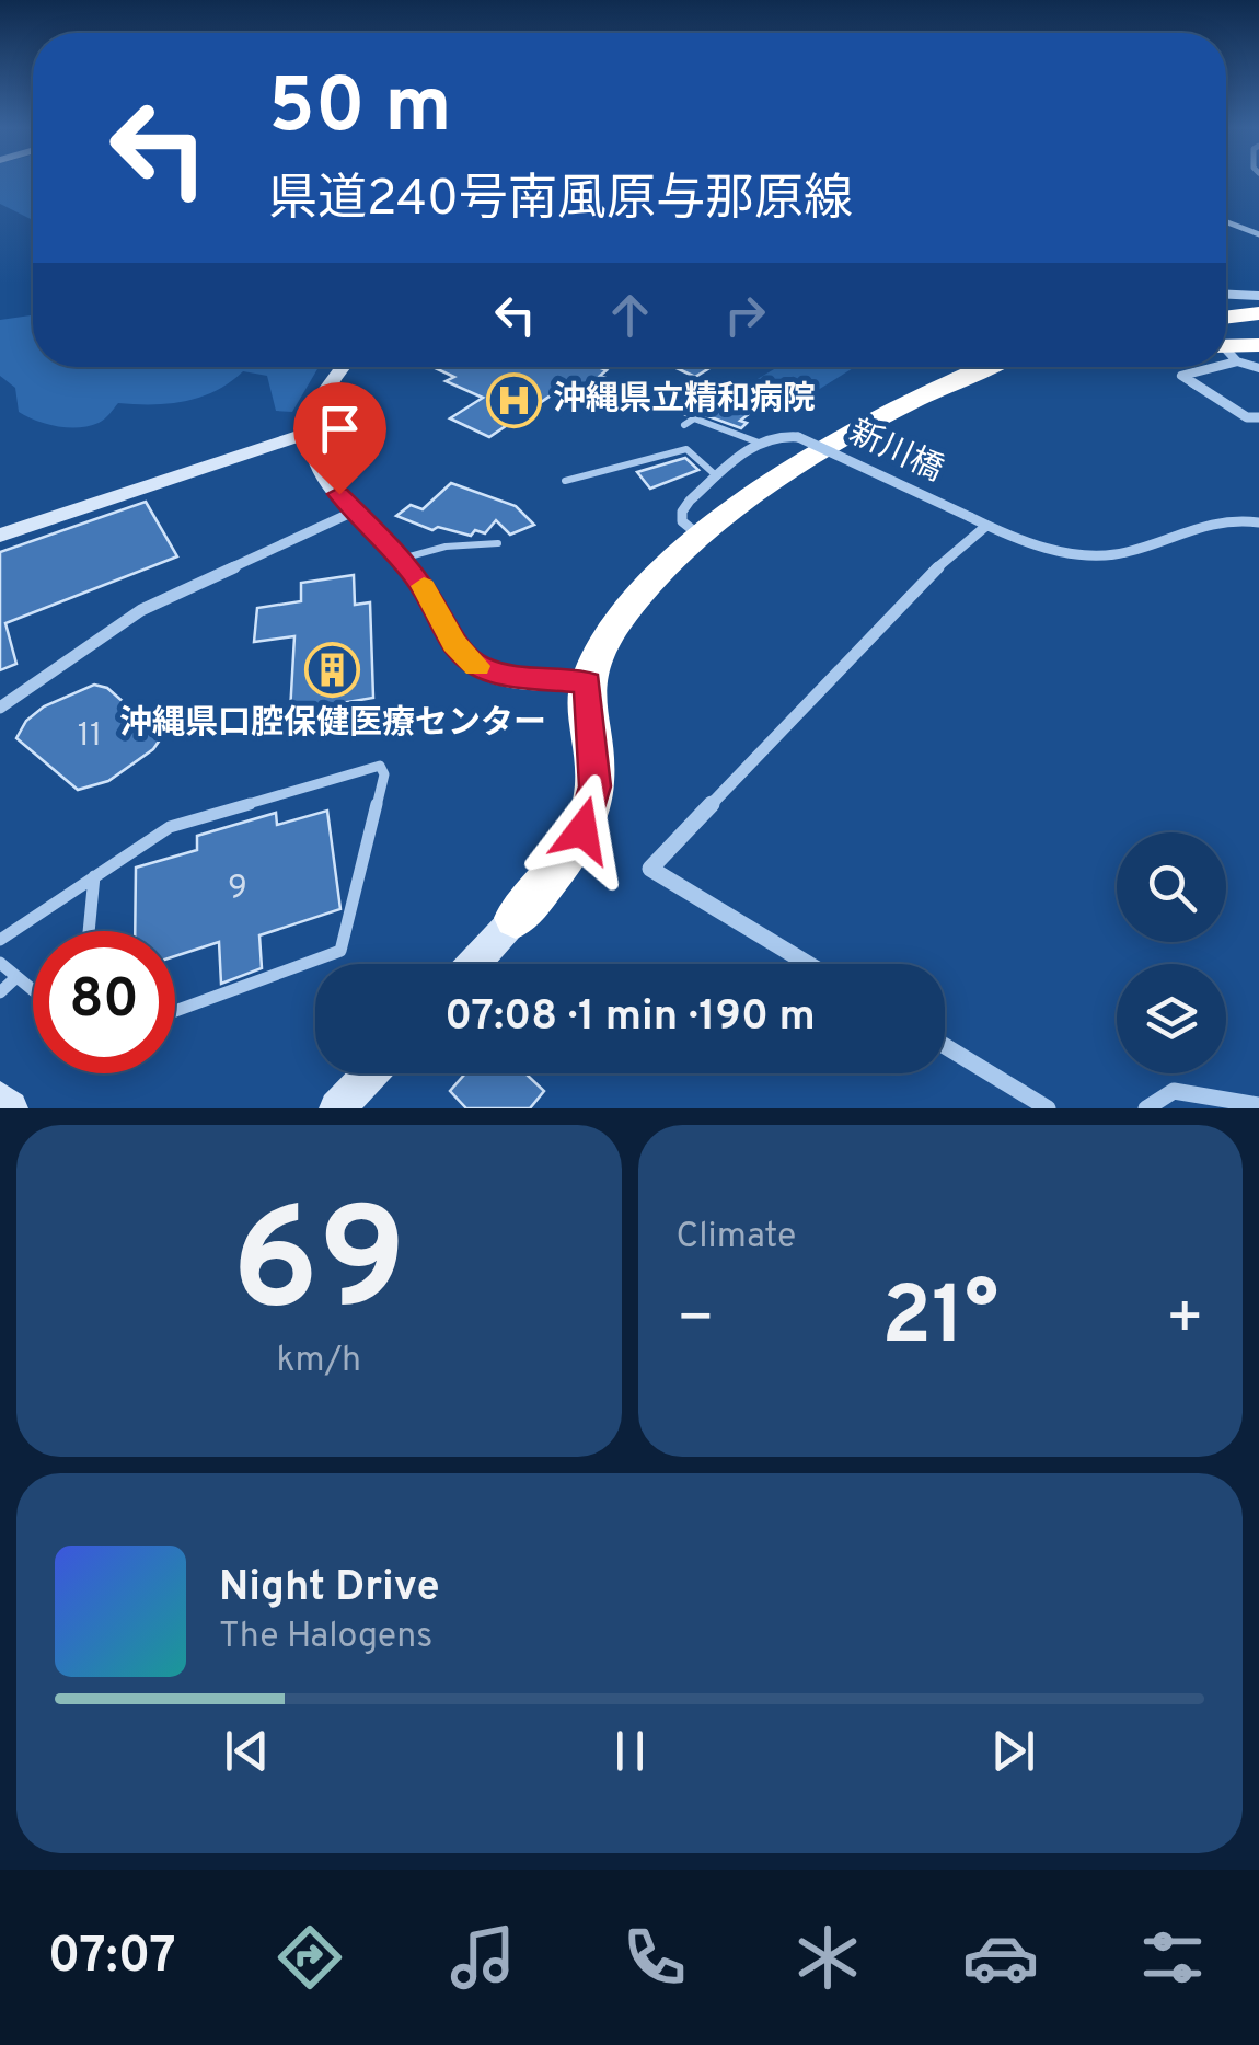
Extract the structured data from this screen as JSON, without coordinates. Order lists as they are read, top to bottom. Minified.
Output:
{"streets":{"street":["新川橋"]},"places":{"hospital":["沖縄県立精和病院"],"building":["沖縄県口腔保健医療センター"]},"house_numbers":["11","9"],"page":{"turn":["50 m","県道240号南風原与那原線"],"limit":"80","trip":"07:08 · 1 min · 190 m","tile":[["69","km/h"],"Climate"],"heat":["−","21°","+"],"song":["Night Drive","The Halogens"],"tabs":"07:07"}}
